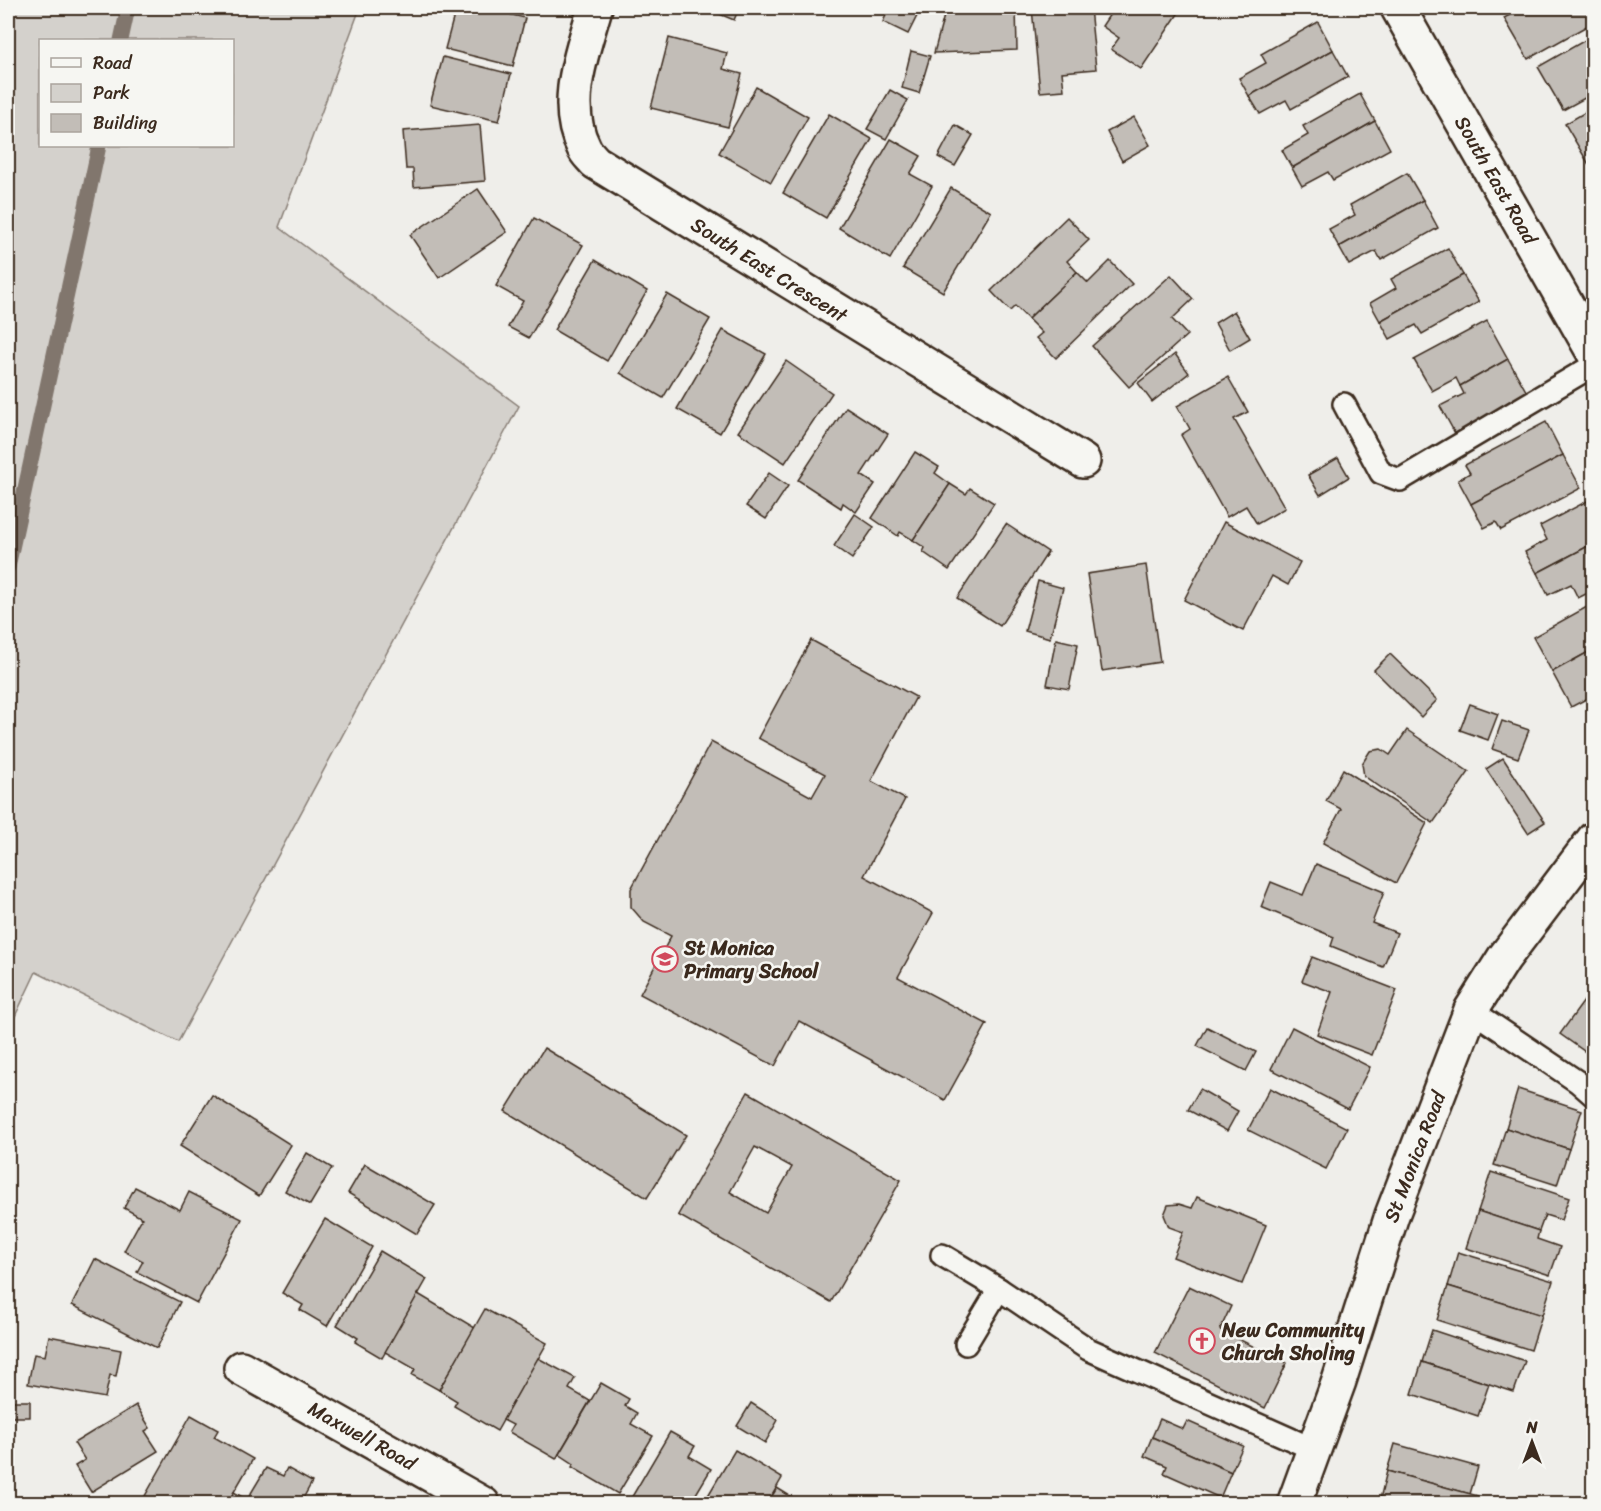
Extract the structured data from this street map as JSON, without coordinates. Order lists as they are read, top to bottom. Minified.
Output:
{"streets":{"street":["South East Road","South East Crescent","St Monica Road","Maxwell Road"]},"places":{"school or university":["St Monica Primary School"],"church":["New Community Church Sholing"]},"legend":["Road","Park","Building"],"north":"top"}
